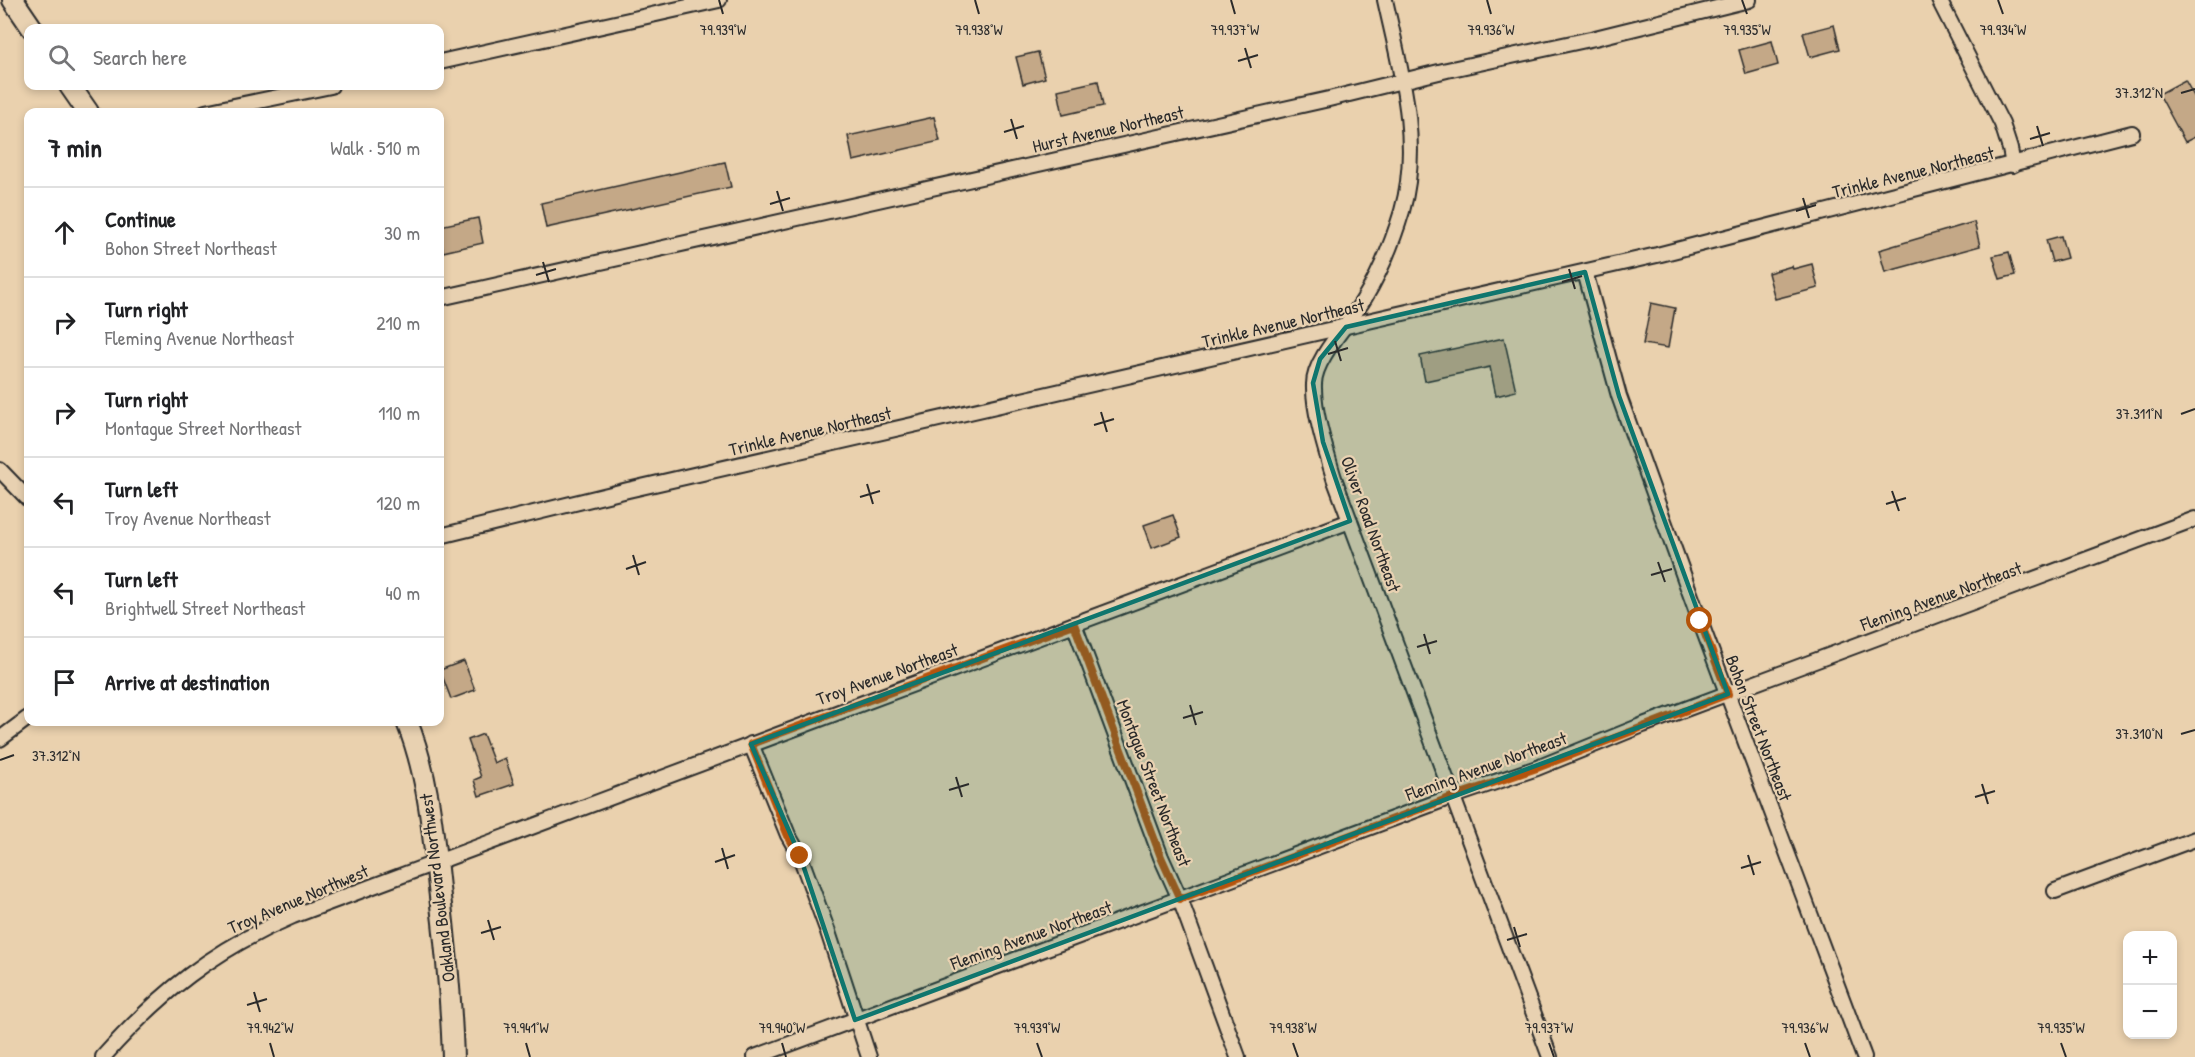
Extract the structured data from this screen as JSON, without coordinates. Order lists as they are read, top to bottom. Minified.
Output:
{"streets":{"street":["Hurst Avenue Northeast","Trinkle Avenue Northeast","Oliver Road Northeast","Fleming Avenue Northeast","Troy Avenue Northeast","Bohon Street Northeast","Montague Street Northeast","Oakland Boulevard Northwest","Troy Avenue Northwest"]},"crossings":[["Hurst Avenue Northeast","Oliver Road Northeast"],["Trinkle Avenue Northeast","Oliver Road Northeast"],["Trinkle Avenue Northeast","Bohon Street Northeast"],["Oliver Road Northeast","Fleming Avenue Northeast"],["Oliver Road Northeast","Troy Avenue Northeast"],["Fleming Avenue Northeast","Bohon Street Northeast"],["Fleming Avenue Northeast","Montague Street Northeast"],["Troy Avenue Northeast","Montague Street Northeast"],["Troy Avenue Northeast","Oakland Boulevard Northwest"],["Troy Avenue Northeast","Troy Avenue Northwest"],["Oakland Boulevard Northwest","Troy Avenue Northwest"]],"page":{"search":"Search here","heading":["7 min","Walk · 510 m"],"list":[["Continue","Bohon Street Northeast","30 m"],["Turn right","Fleming Avenue Northeast","210 m"],["Turn right","Montague Street Northeast","110 m"],["Turn left","Troy Avenue Northeast","120 m"],["Turn left","Brightwell Street Northeast","40 m"],"Arrive at destination"],"map_buttons":["+","−"]},"coordinates":["79.939°W","79.938°W","79.937°W","79.936°W","79.935°W","79.934°W","37.312°N","37.311°N","37.310°N","79.942°W","79.941°W","79.940°W"]}
